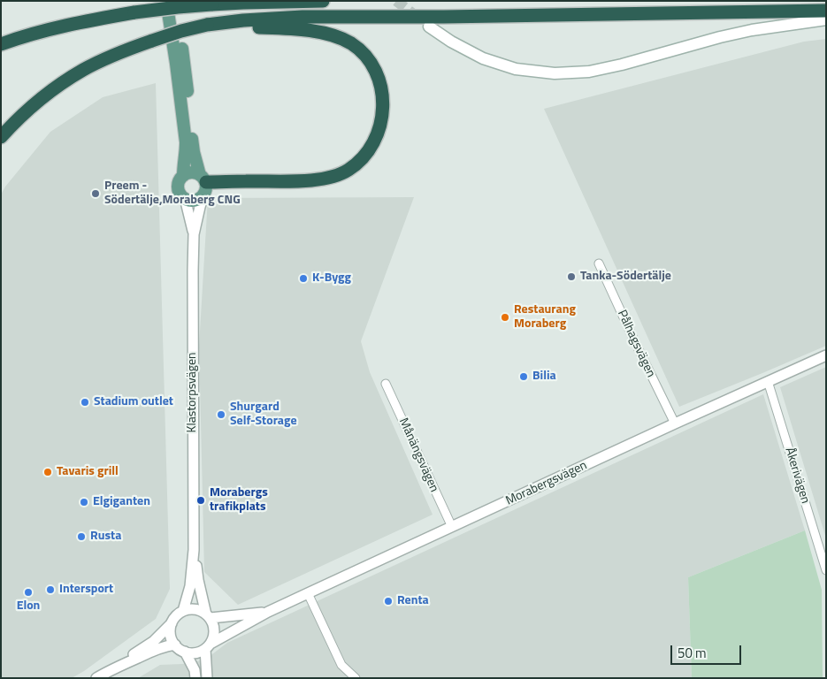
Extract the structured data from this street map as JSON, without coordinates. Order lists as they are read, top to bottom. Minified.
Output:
{"streets":{"main road":["Klastorpsvägen"],"street":["Pålhagsvägen","Månängsvägen","Åkerivägen","Morabergsvägen"]},"crossings":[["Pålhagsvägen","Morabergsvägen"],["Klastorpsvägen","Morabergsvägen"],["Månängsvägen","Morabergsvägen"],["Åkerivägen","Morabergsvägen"]],"places":["Preem - Södertälje,Moraberg CNG","Tanka-Södertälje","K-Bygg","Restaurang Moraberg","Bilia","Stadium outlet","Shurgard Self-Storage","Tavaris grill","Morabergs trafikplats","Elgiganten","Rusta","Intersport","Elon","Renta"],"scale_bar":"50 m"}
